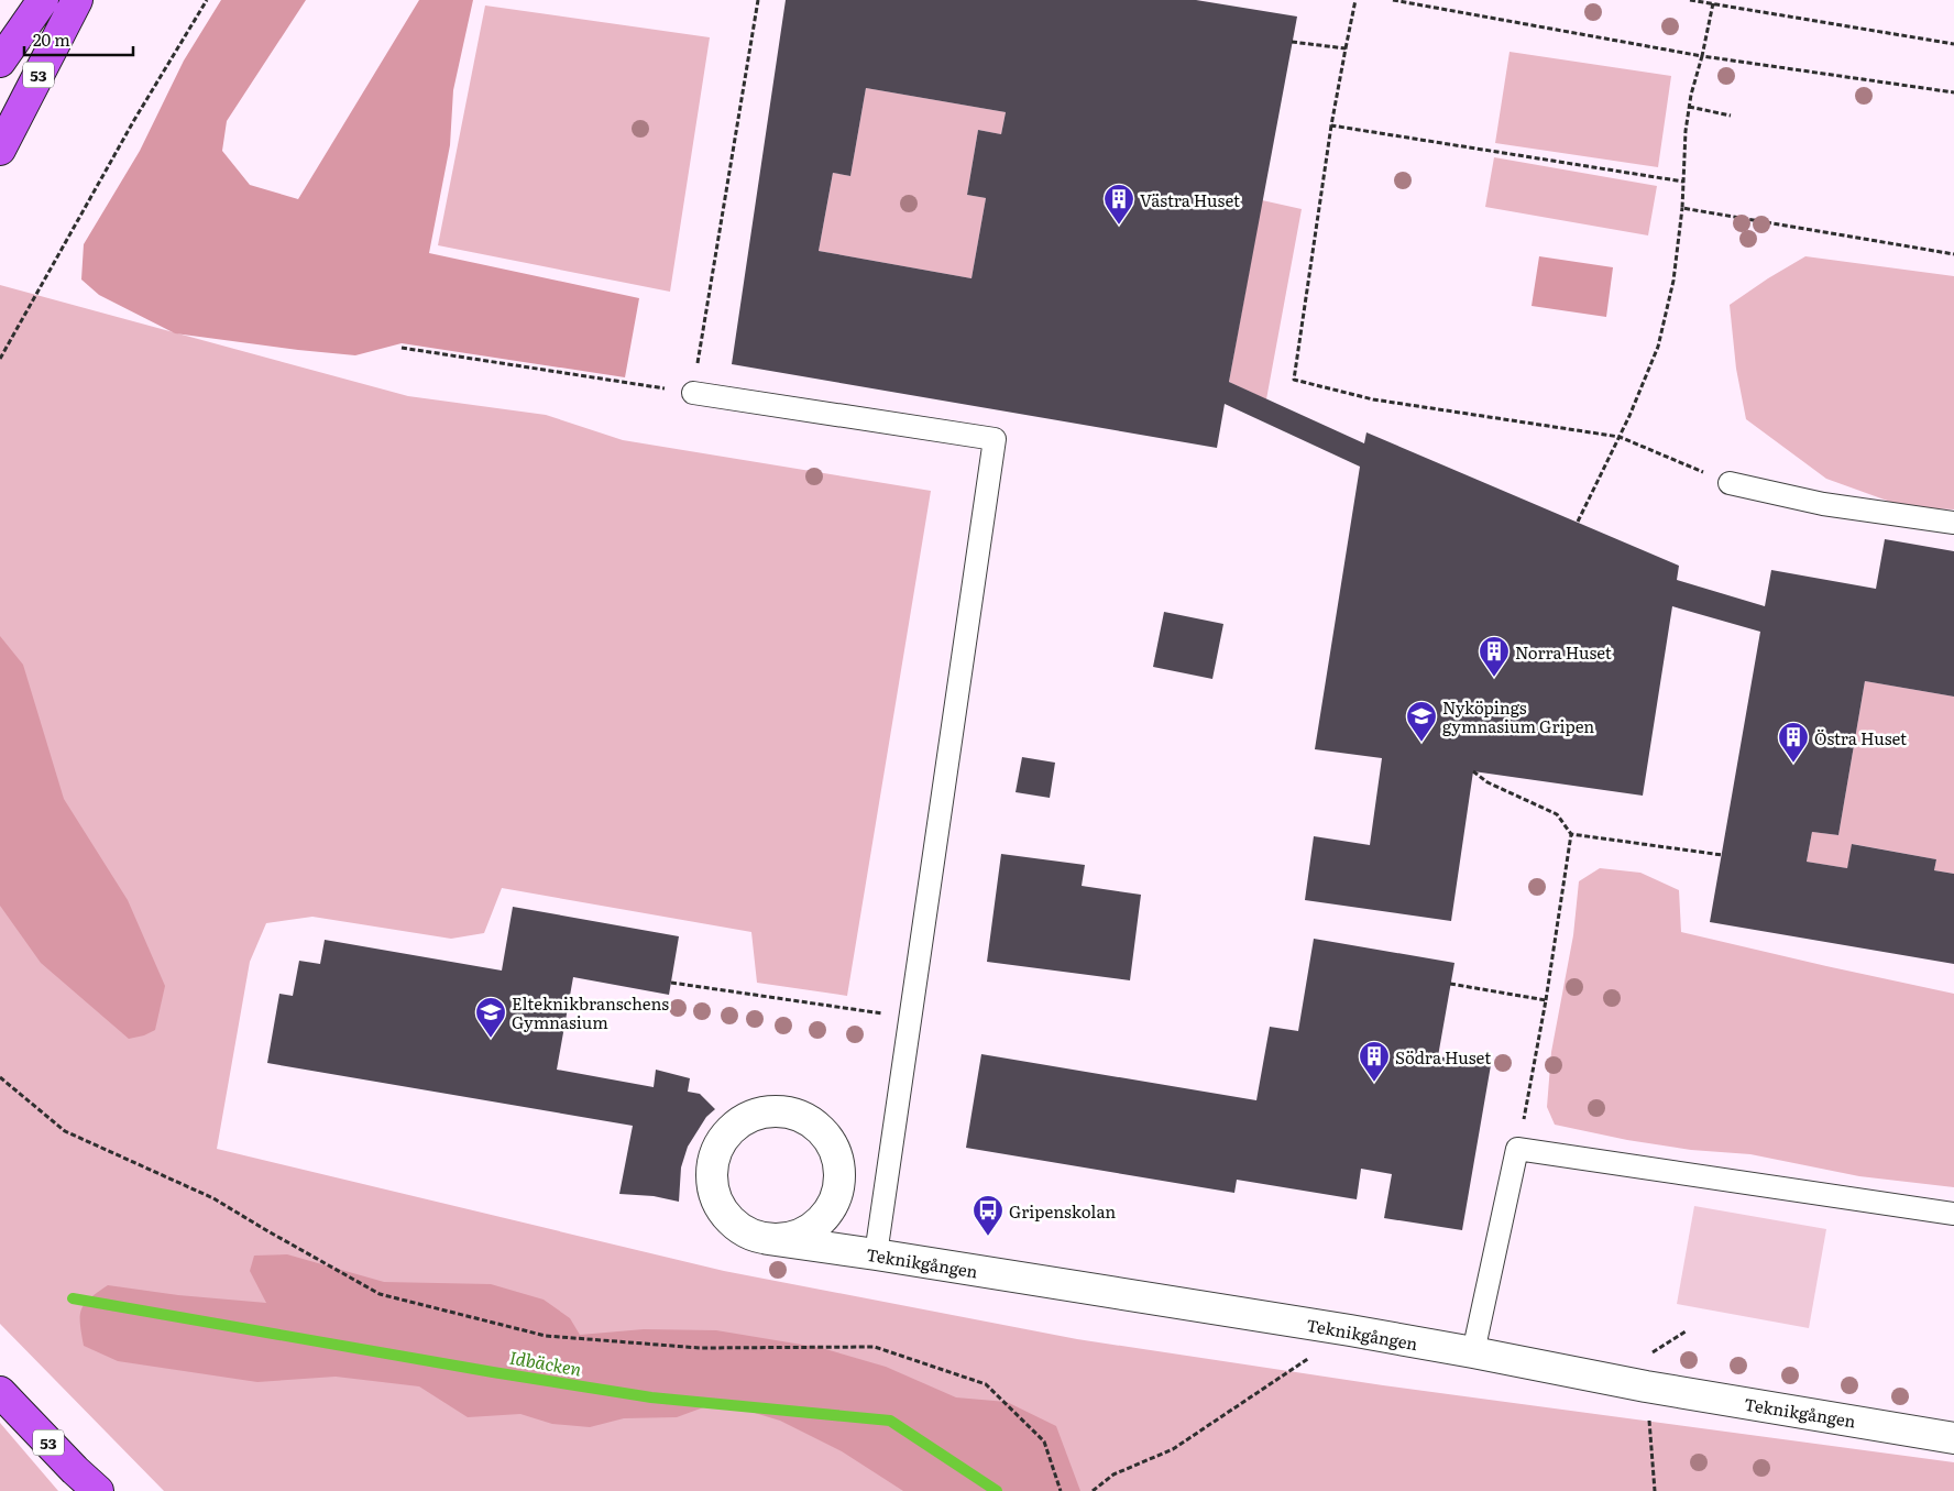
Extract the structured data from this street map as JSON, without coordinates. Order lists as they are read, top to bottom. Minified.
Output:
{"streets":{"highway":["53"],"street":["Teknikgången"]},"water":["Idbäcken"],"places":{"building":["Västra Huset","Norra Huset","Östra Huset","Södra Huset"],"school or university":["Nyköpings gymnasium Gripen","Elteknikbranschens Gymnasium"],"bus stop":["Gripenskolan"]},"scale_bar":"20 m"}
